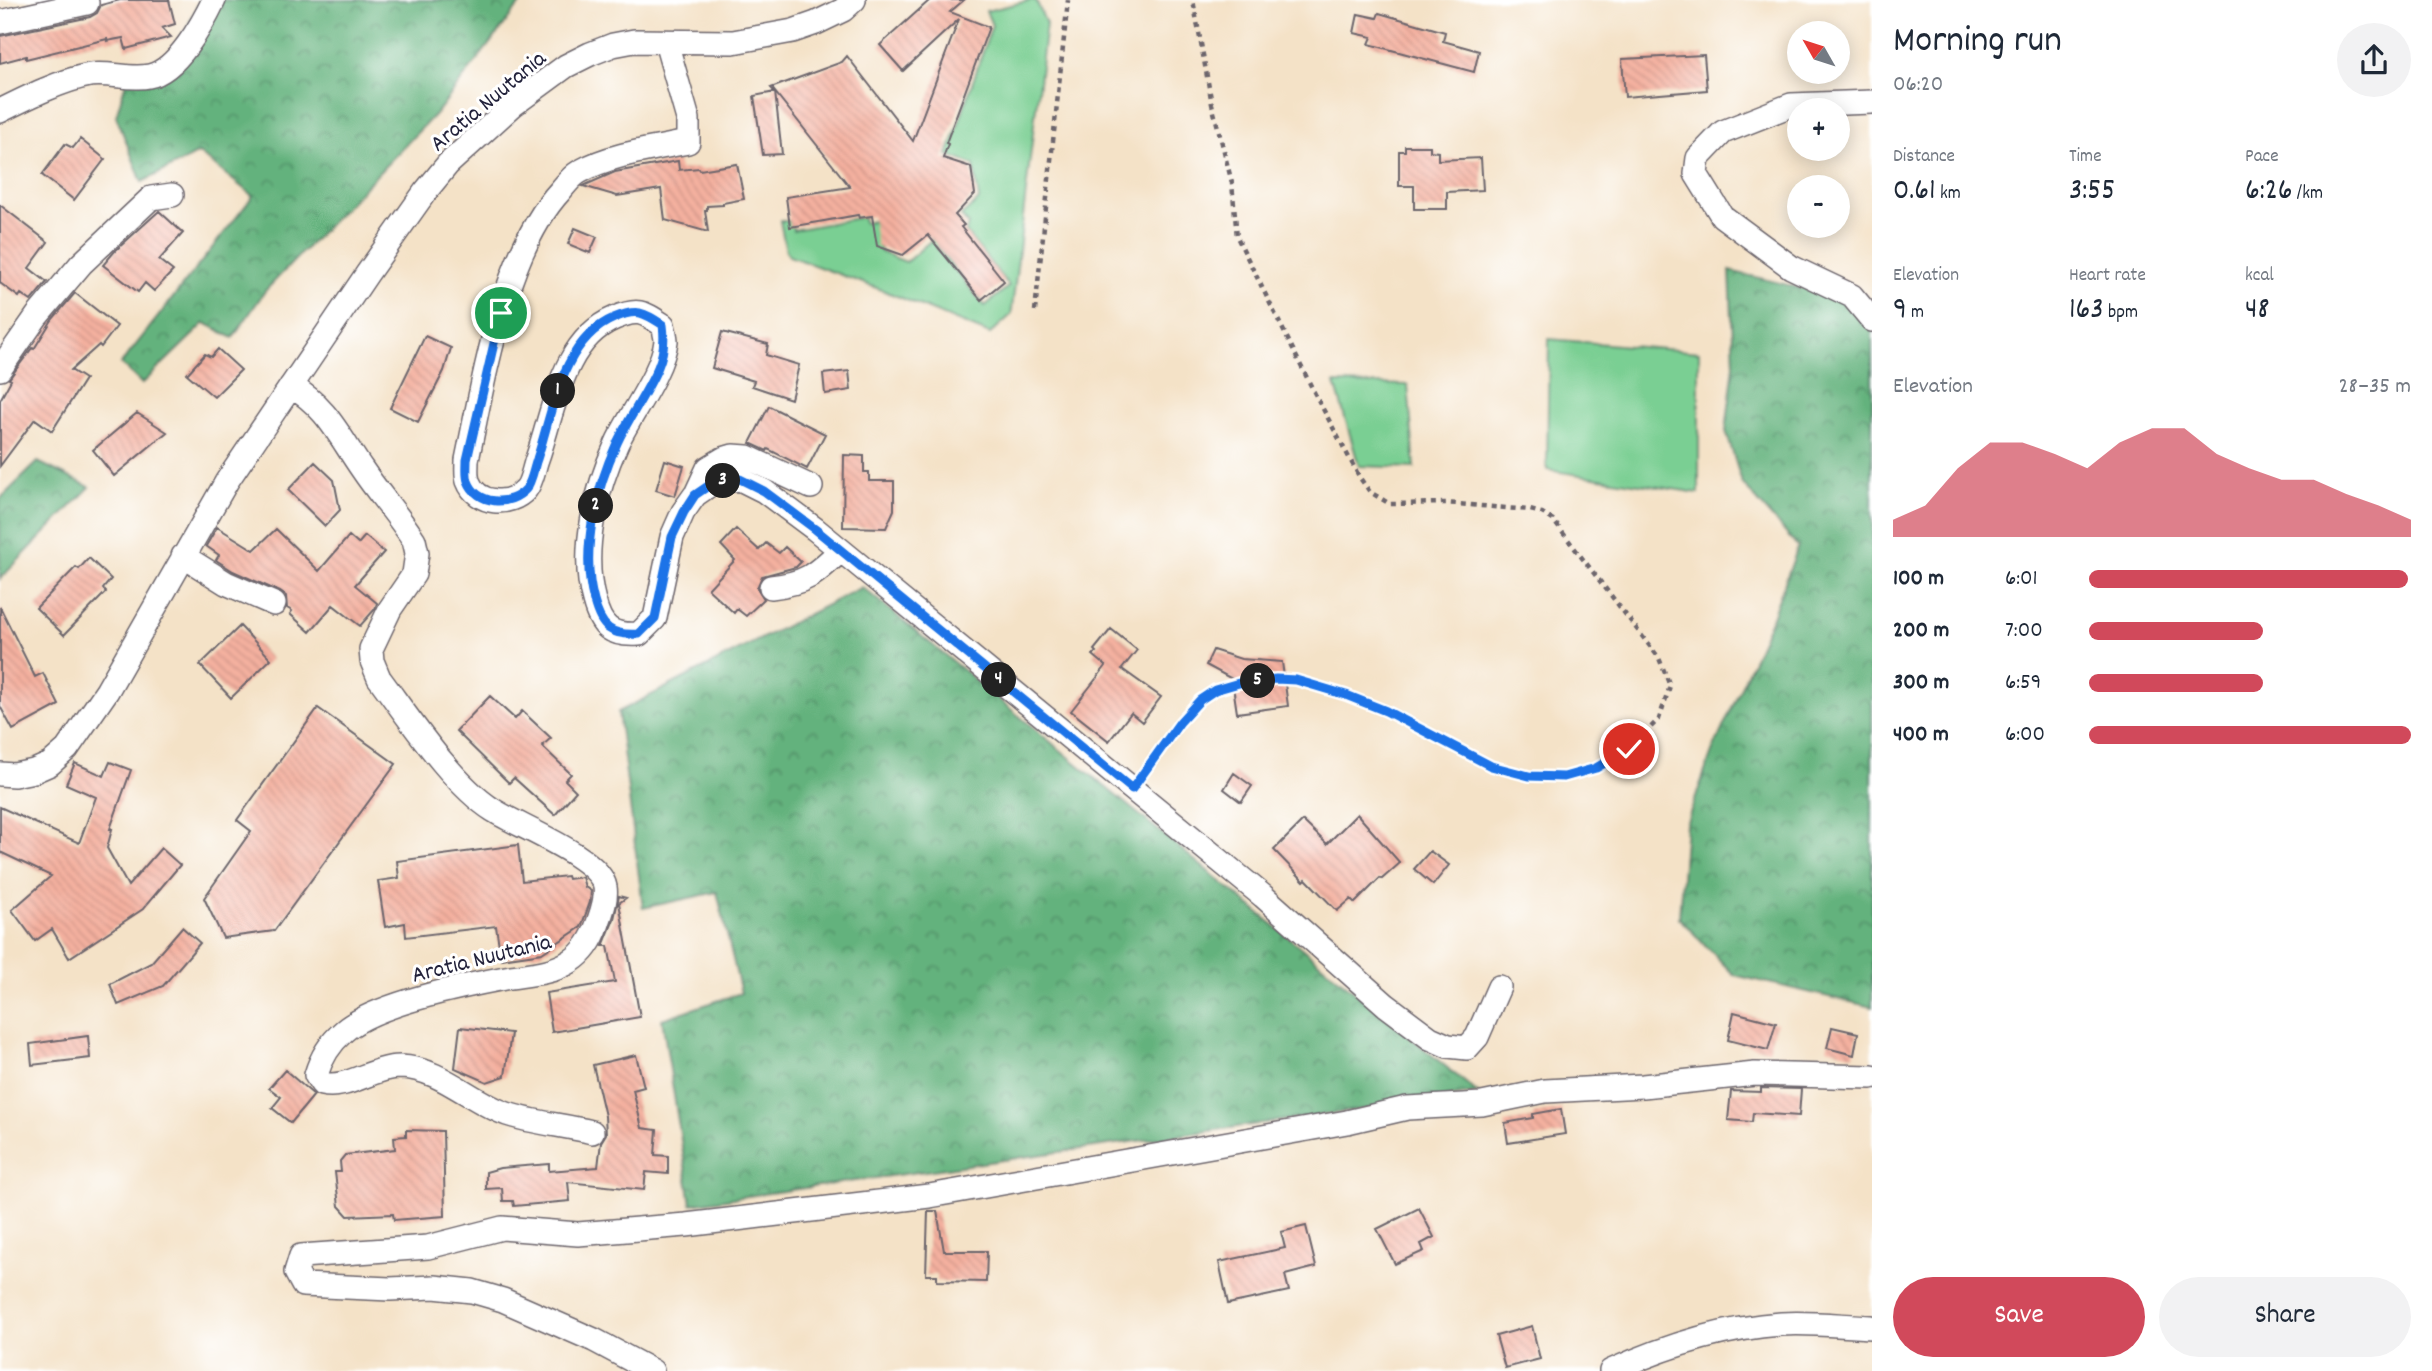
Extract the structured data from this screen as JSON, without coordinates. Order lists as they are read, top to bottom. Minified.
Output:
{"streets":{"street":["Aratia Nuutania"]},"north":"top left","page":{"heading":["Morning run","06:20"],"map_buttons":["+","−"],"stats":[["Distance","0.61 km"],["Time","3:55"],["Pace","6:26 /km"],["Elevation","9 m"],["Heart rate","163 bpm"],["kcal","48"]],"chart":["Elevation","28–35 m"],"pins":["1","3","2","4","5"],"list":[{"name":"100 m","note":"6:01"},{"name":"200 m","note":"7:00"},{"name":"300 m","note":"6:59"},{"name":"400 m","note":"6:00"}],"buttons":["Save","Share"]}}
